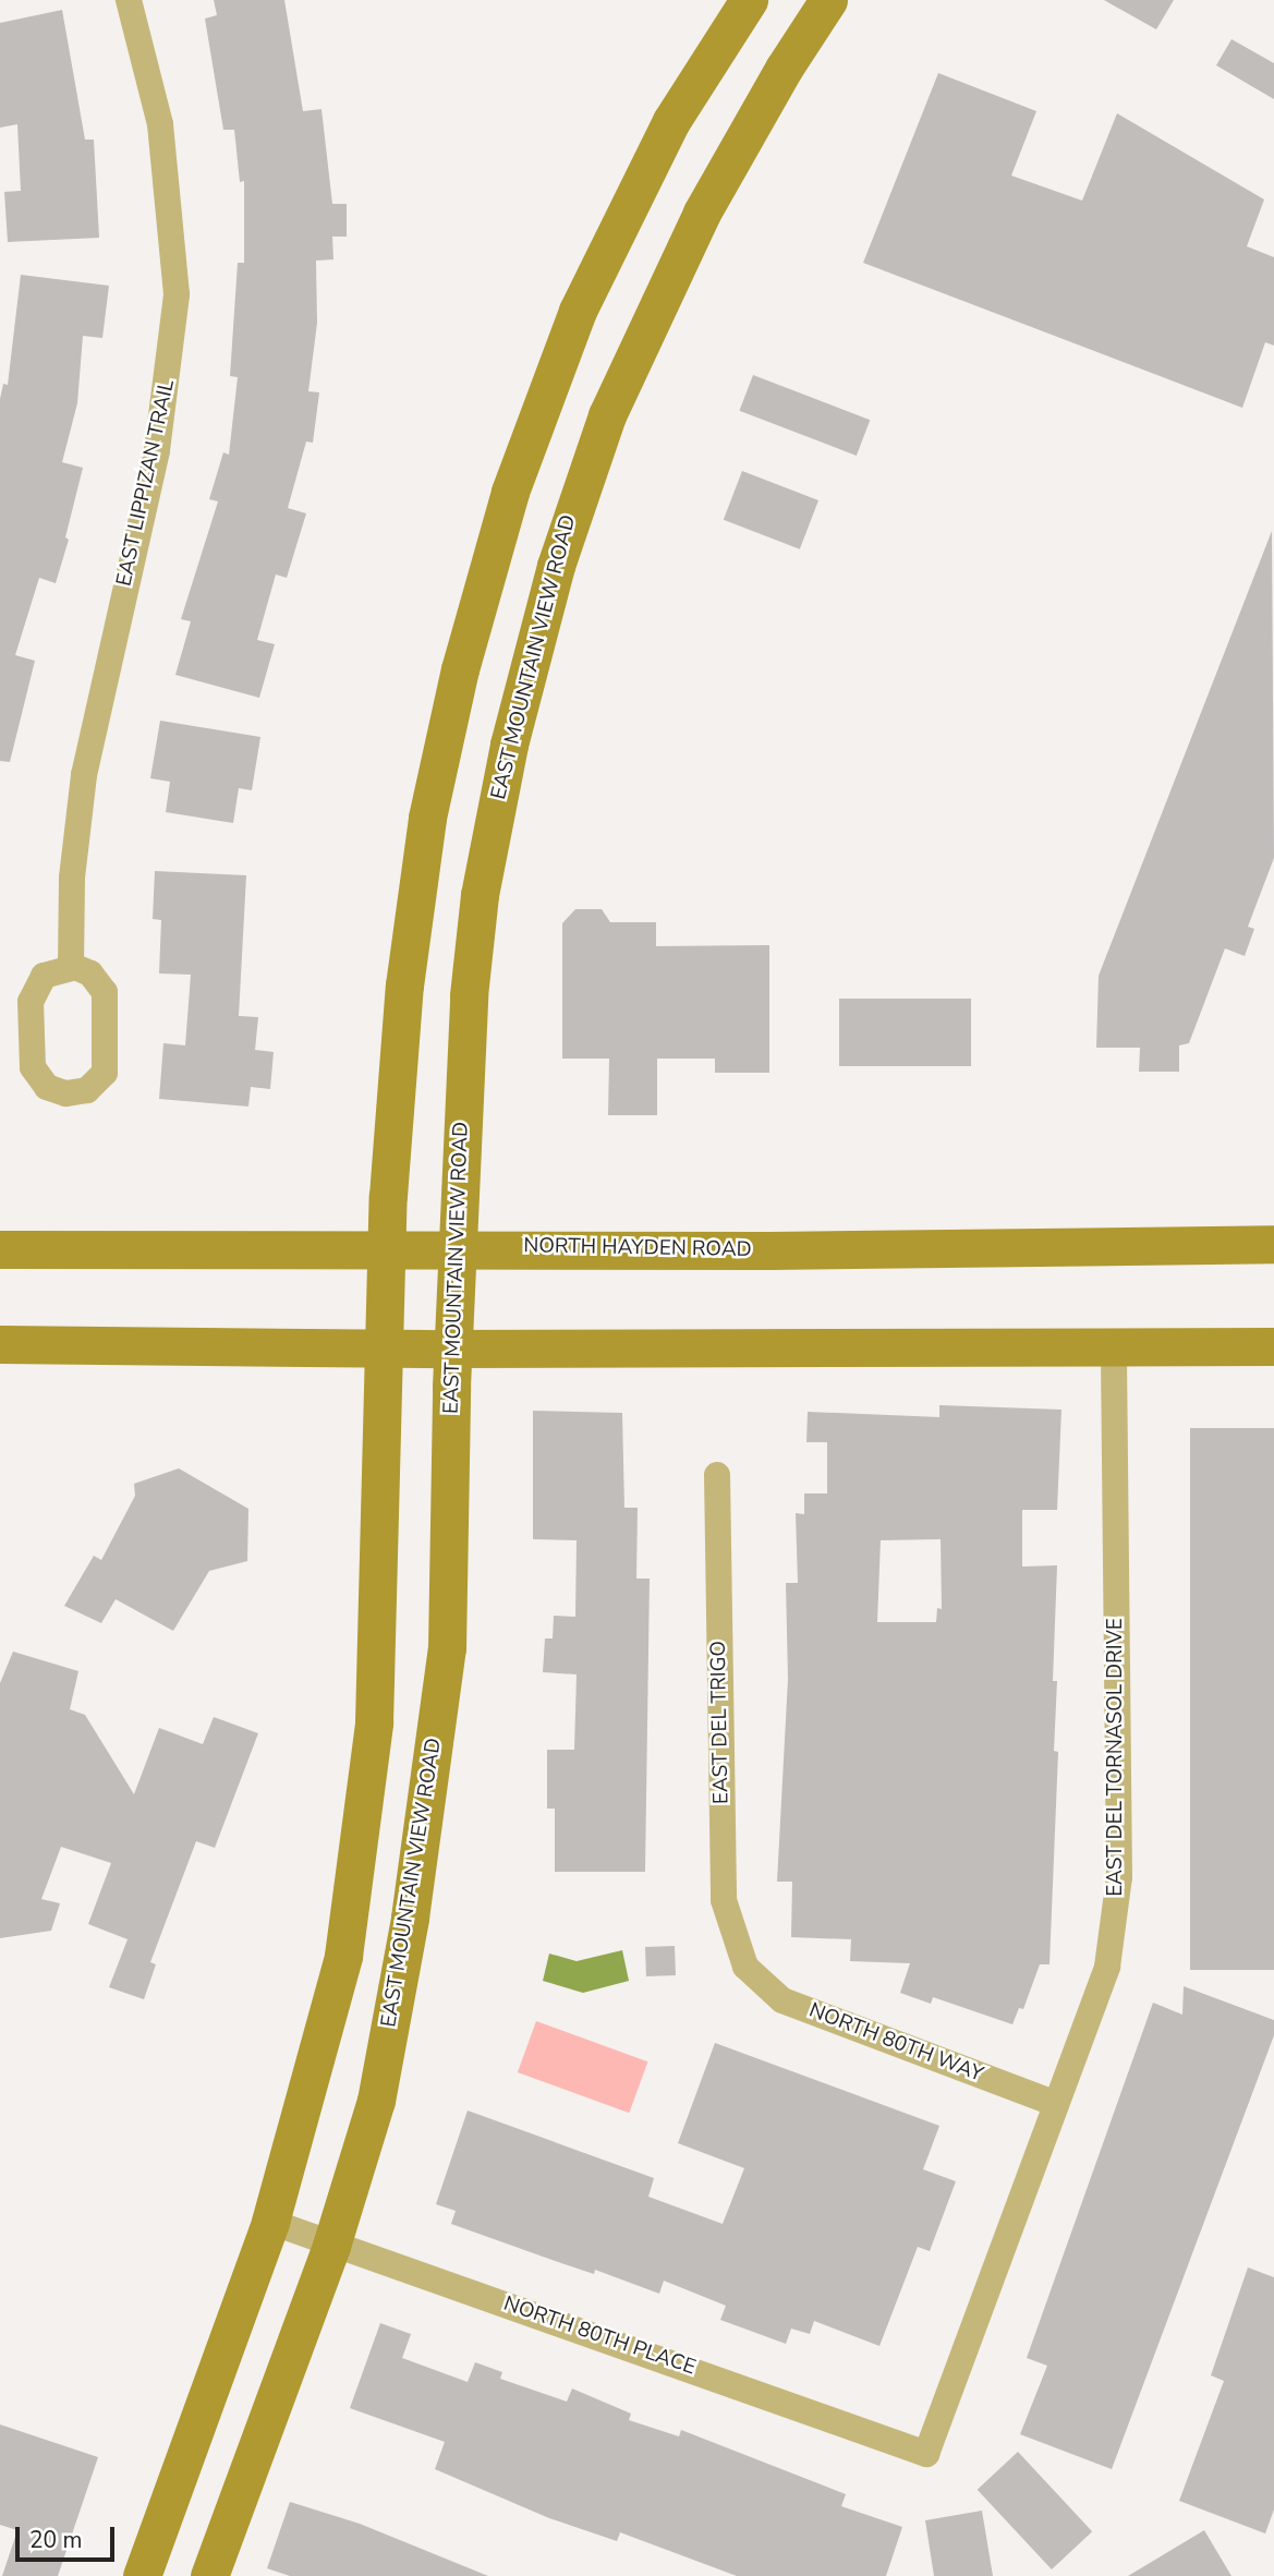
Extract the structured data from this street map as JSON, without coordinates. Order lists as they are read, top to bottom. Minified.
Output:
{"streets":{"main road":["EAST MOUNTAIN VIEW ROAD","NORTH HAYDEN ROAD"],"street":["EAST LIPPIZAN TRAIL","EAST DEL TRIGO","EAST DEL TORNASOL DRIVE","NORTH 80TH WAY","NORTH 80TH PLACE"]},"crossings":[["EAST MOUNTAIN VIEW ROAD","NORTH HAYDEN ROAD"],["EAST MOUNTAIN VIEW ROAD","NORTH 80TH PLACE"],["EAST DEL TRIGO","NORTH 80TH WAY"],["EAST DEL TORNASOL DRIVE","NORTH 80TH WAY"],["EAST DEL TORNASOL DRIVE","NORTH 80TH PLACE"]],"scale_bar":"20 m"}
